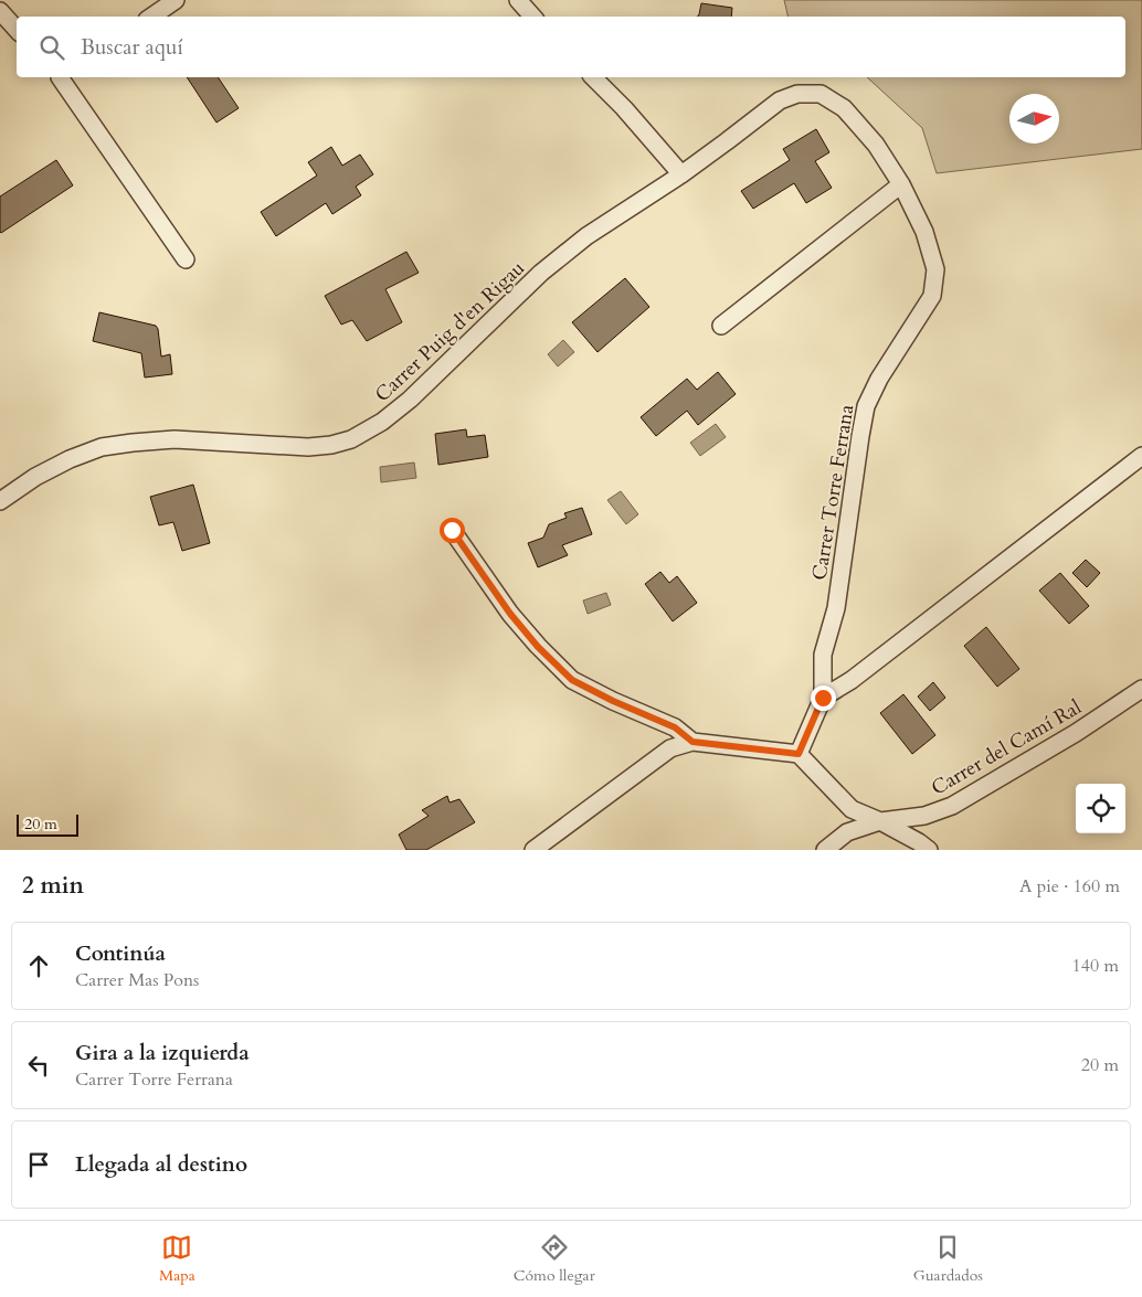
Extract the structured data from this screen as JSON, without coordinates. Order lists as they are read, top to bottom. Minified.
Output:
{"streets":{"street":["Carrer Puig d'en Rigau","Carrer Torre Ferrana","Carrer del Camí Ral"]},"crossings":[["Carrer Puig d'en Rigau","Carrer Torre Ferrana"]],"scale_bar":"20 m","north":"right","page":{"search":"Buscar aquí","scale":"20 m","heading":["2 min","A pie · 160 m"],"list":[["Continúa","Carrer Mas Pons","140 m"],["Gira a la izquierda","Carrer Torre Ferrana","20 m"],"Llegada al destino"],"nav":["Mapa","Cómo llegar","Guardados"]}}
